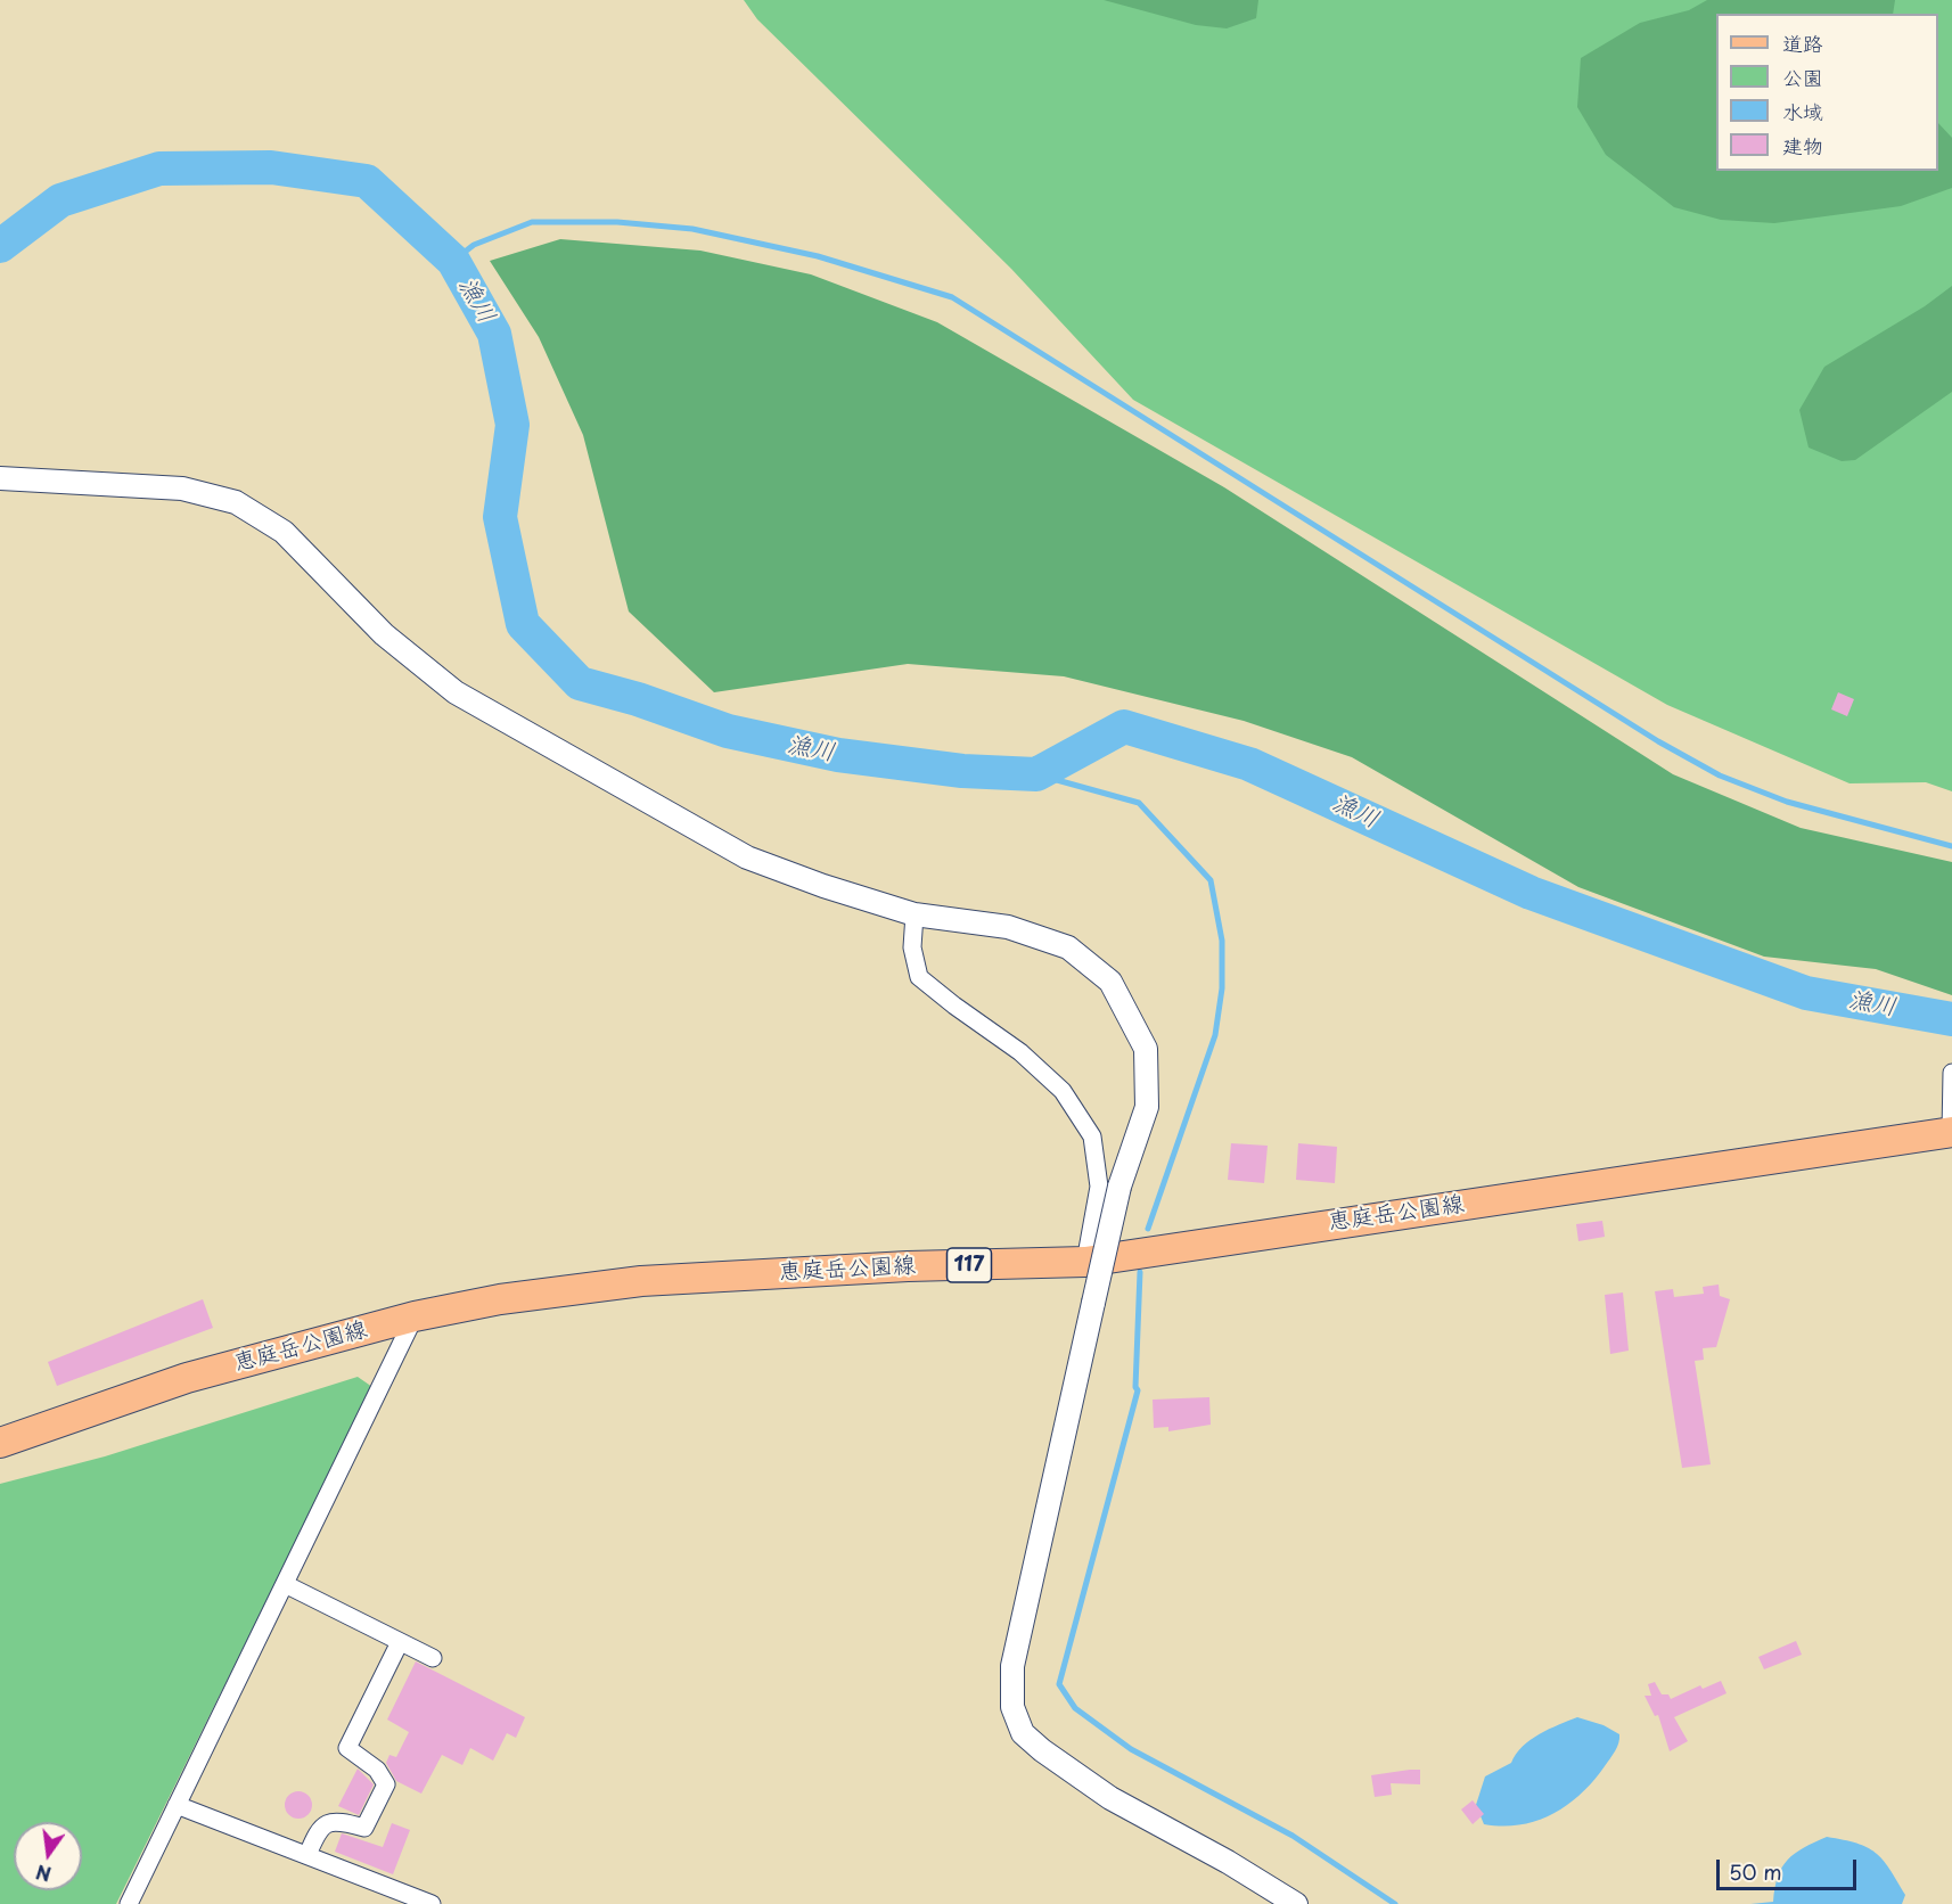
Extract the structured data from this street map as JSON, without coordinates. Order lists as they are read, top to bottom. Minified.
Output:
{"streets":{"main road":["恵庭岳公園線","117"]},"water":["漁川"],"legend":["道路","公園","水域","建物"],"scale_bar":"50 m","north":"bottom"}
